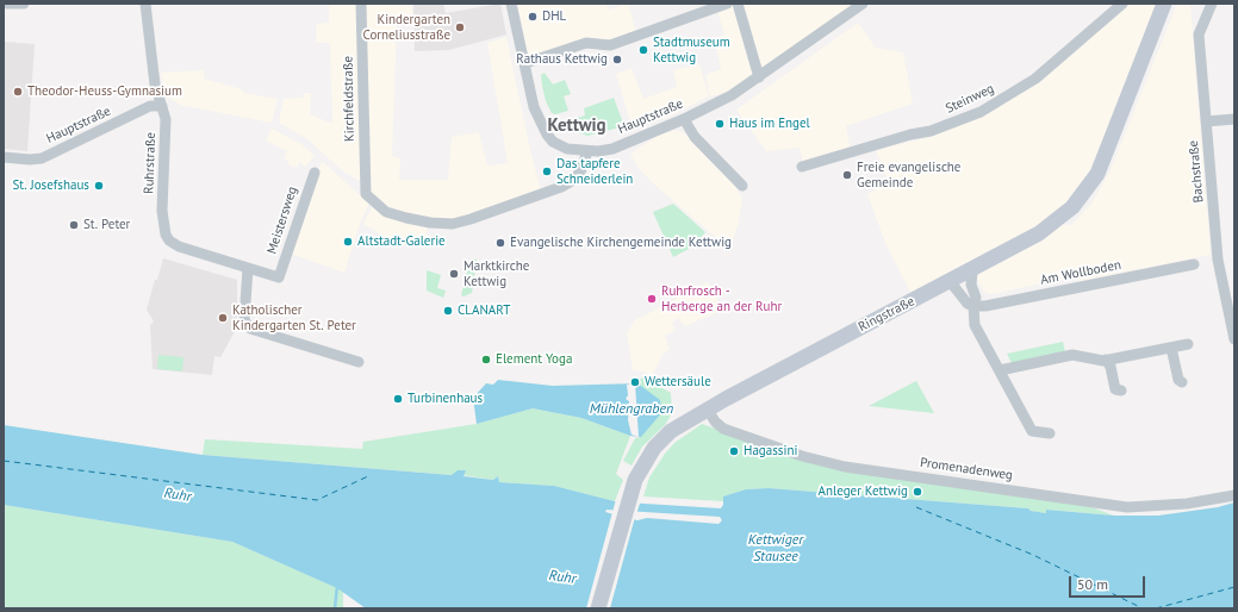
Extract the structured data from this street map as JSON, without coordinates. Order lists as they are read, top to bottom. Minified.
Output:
{"streets":{"main road":["Ringstraße"],"street":["Kirchfeldstraße","Steinweg","Hauptstraße","Ruhrstraße","Bachstraße","Meistersweg","Am Wollboden","Promenadenweg"]},"crossings":[["Kirchfeldstraße","Hauptstraße"],["Hauptstraße","Ruhrstraße"],["Ruhrstraße","Meistersweg"],["Ringstraße","Promenadenweg"]],"districts":["Kettwig"],"water":["Mühlengraben","Ruhr","Kettwiger Stausee"],"places":["DHL","Kindergarten Corneliusstraße","Stadtmuseum Kettwig","Rathaus Kettwig","Theodor-Heuss-Gymnasium","Haus im Engel","Das tapfere Schneiderlein","Freie evangelische Gemeinde","St. Josefshaus","St. Peter","Altstadt-Galerie","Evangelische Kirchengemeinde Kettwig","Marktkirche Kettwig","Ruhrfrosch - Herberge an der Ruhr","CLANART","Katholischer Kindergarten St. Peter","Element Yoga","Wettersäule","Turbinenhaus","Hagassini","Anleger Kettwig"],"scale_bar":"50 m"}
